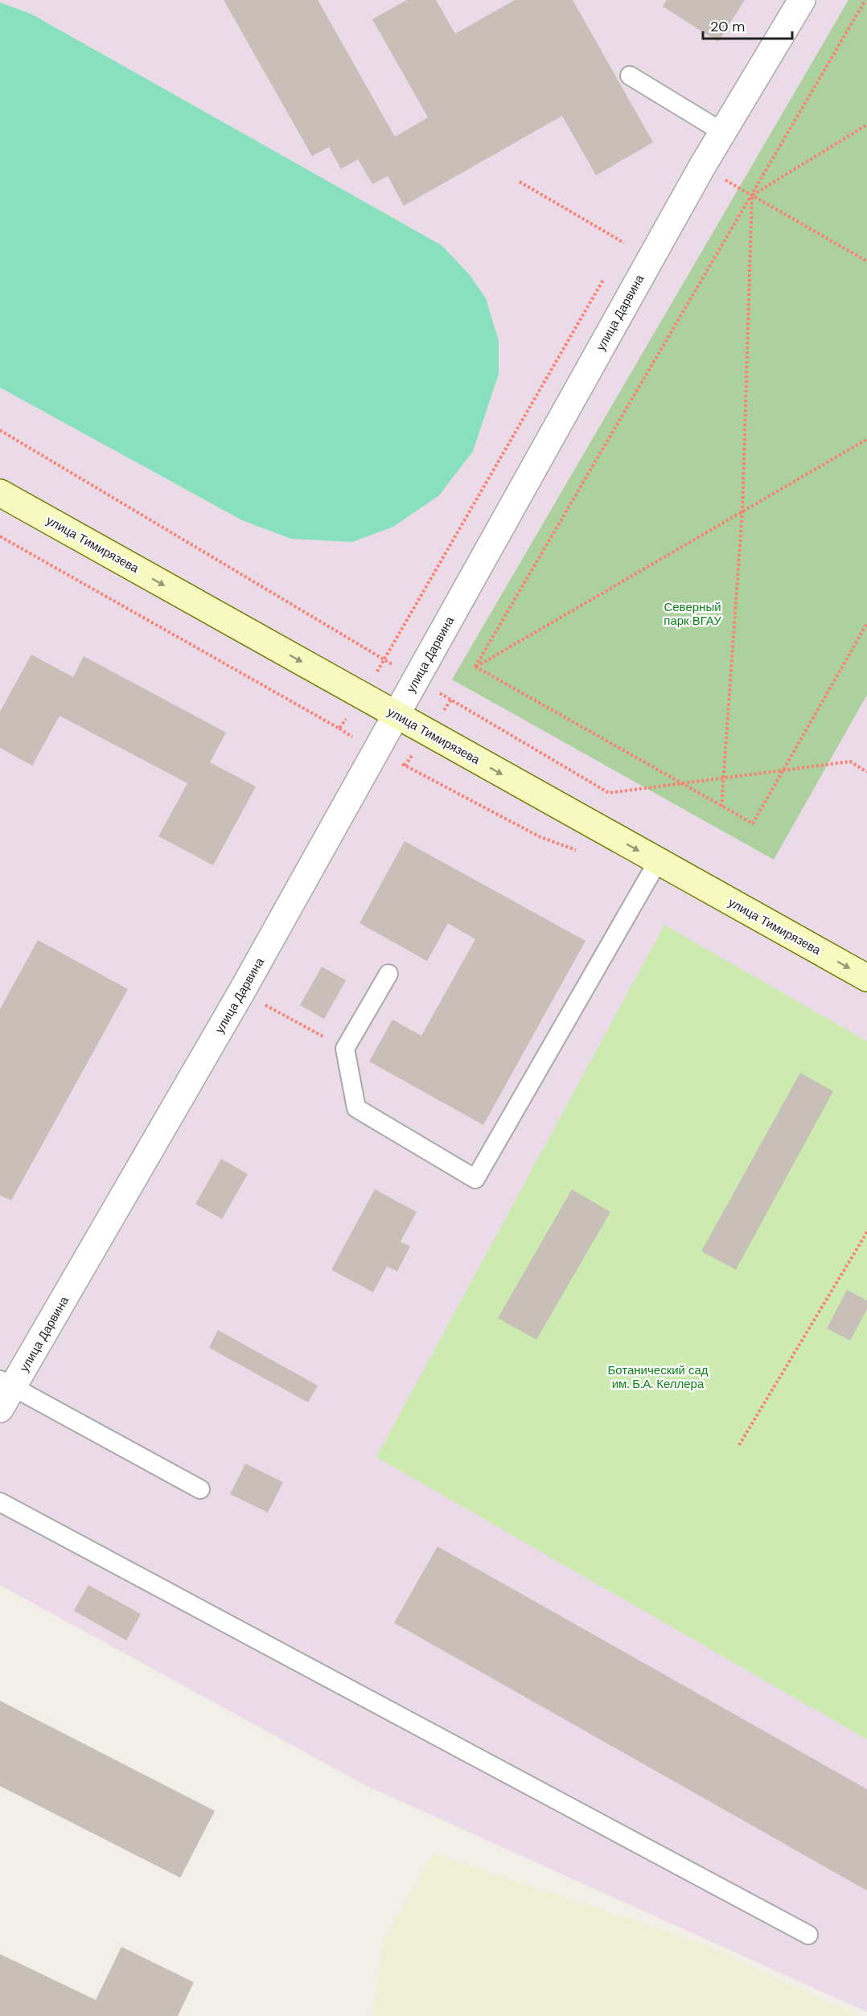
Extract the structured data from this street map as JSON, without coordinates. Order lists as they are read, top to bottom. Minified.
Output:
{"streets":{"main road":["улица Тимирязева"],"street":["улица Дарвина"]},"crossings":[["улица Дарвина","улица Тимирязева"]],"one_way":["улица Тимирязева"],"parks":["Северный парк ВГАУ","Ботанический сад им. Б.А. Келлера"],"scale_bar":"20 m"}
